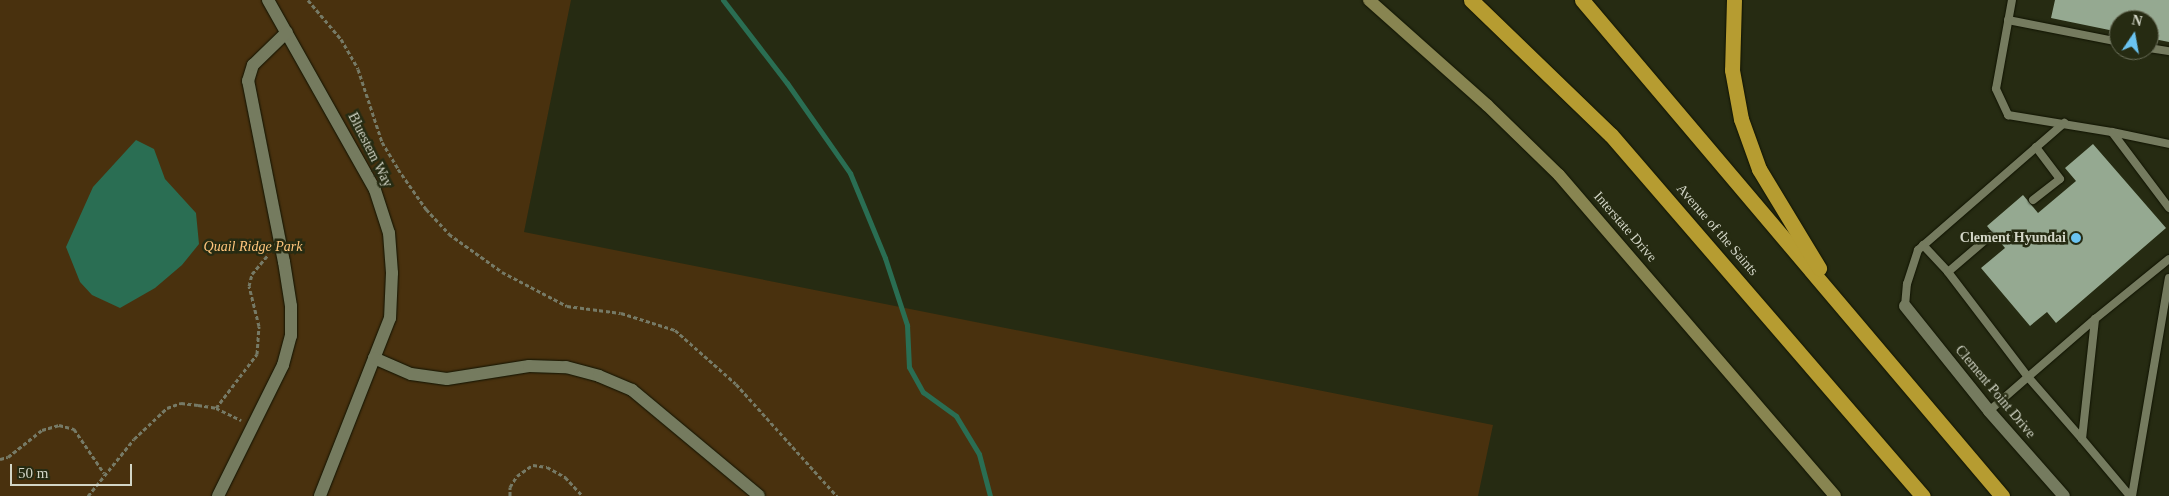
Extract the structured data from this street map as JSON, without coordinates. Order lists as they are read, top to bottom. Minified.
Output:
{"streets":{"highway":["Avenue of the Saints"],"main road":["Interstate Drive"],"street":["Bluestem Way","Clement Point Drive"]},"parks":["Quail Ridge Park"],"places":["Clement Hyundai"],"scale_bar":"50 m","north":"top"}
